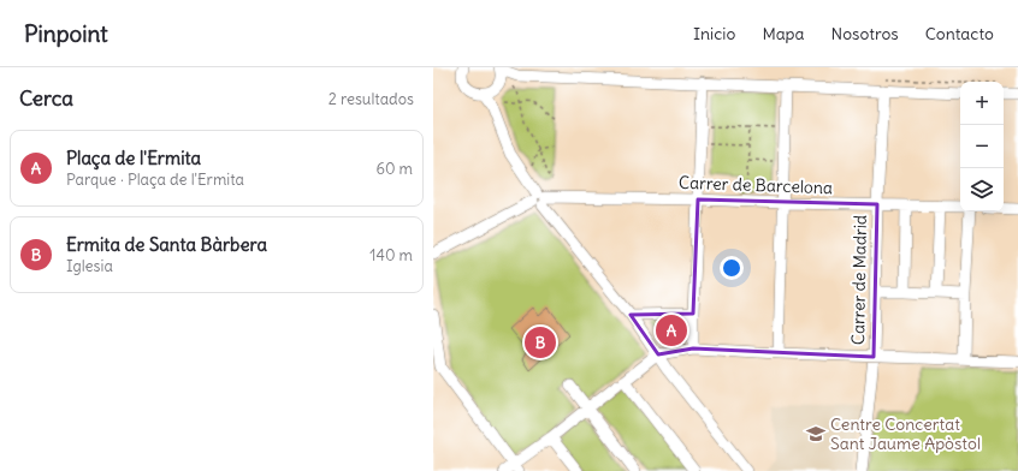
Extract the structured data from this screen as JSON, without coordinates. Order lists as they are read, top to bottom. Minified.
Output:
{"streets":{"street":["Carrer de Barcelona","Carrer de Madrid"]},"crossings":[["Carrer de Barcelona","Carrer de Madrid"]],"places":{"school or university":["Centre Concertat Sant Jaume Apòstol"]},"page":{"header":"Pinpoint","nav":["Inicio","Mapa","Nosotros","Contacto"],"heading":["Cerca","2 resultados"],"map_buttons":["+","−"],"list":[{"mark":"A","name":"Plaça de l'Ermita","note":"Parque · Plaça de l'Ermita","value":"60 m"},{"mark":"B","name":"Ermita de Santa Bàrbera","note":"Iglesia","value":"140 m"}],"pins":["A","B"]}}
